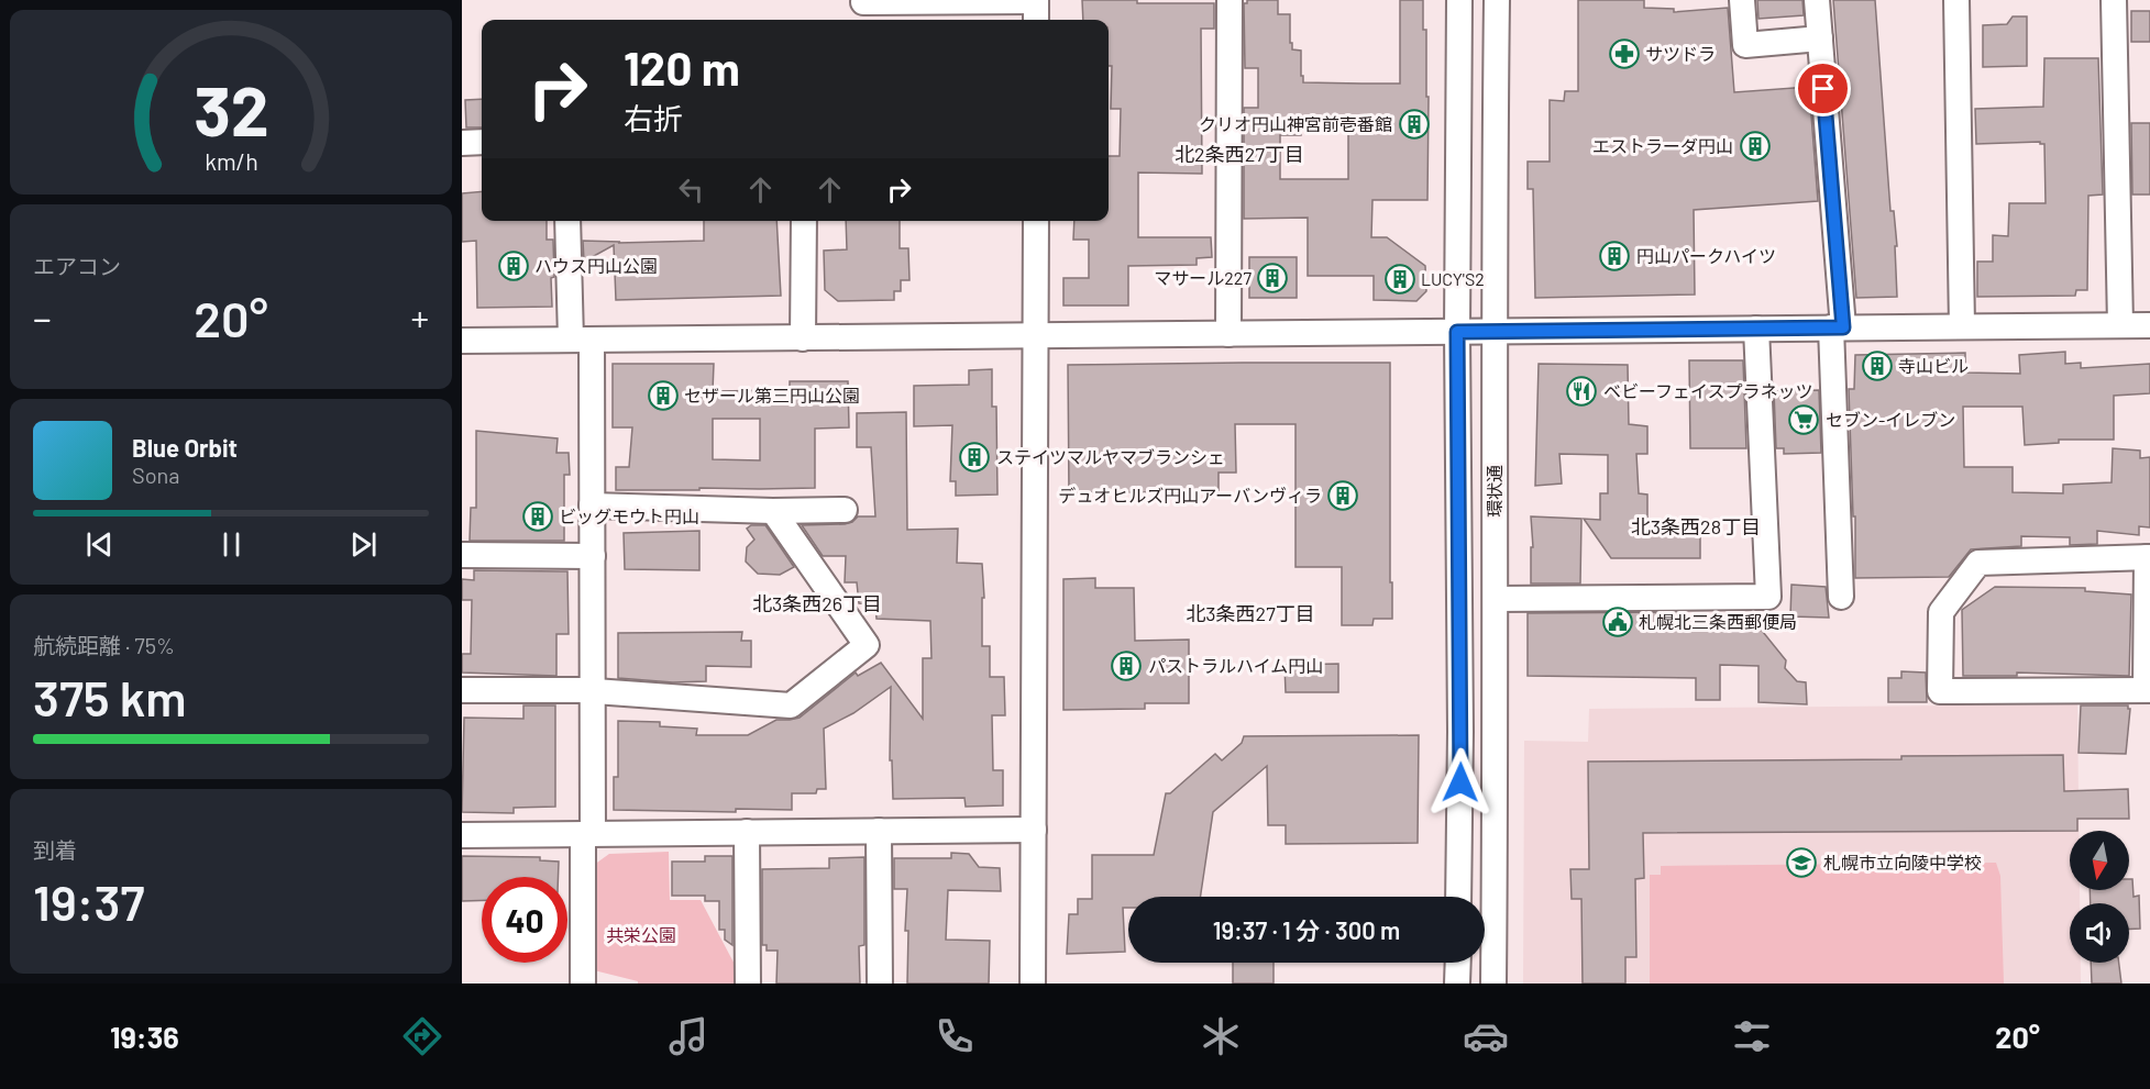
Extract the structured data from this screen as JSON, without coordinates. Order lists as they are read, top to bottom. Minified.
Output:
{"streets":{"street":["環状通"]},"districts":["北2条西27丁目","北3条西28丁目","北3条西26丁目","北3条西27丁目"],"parks":["共栄公園"],"places":{"pharmacy":["サツドラ"],"building":["クリオ円山神宮前壱番館","エストラーダ円山","円山パークハイツ","ハウス円山公園","マサール227","LUCY'S2","寺山ビル","セザール第三円山公園","ステイツマルヤマブランシェ","デュオヒルズ円山アーバンヴィラ","ビッグモウト円山","パストラルハイム円山"],"restaurant":["ベビーフェイスプラネッツ"],"supermarket":["セブン-イレブン"],"public building":["札幌北三条西郵便局"],"school or university":["札幌市立向陵中学校"]},"north":"bottom","page":{"turn":["120 m","右折"],"tile":["エアコン",["航続距離 · 75%","375 km"],["到着","19:37"]],"heat":["−","20°","+"],"song":["Blue Orbit","Sona"],"limit":"40","trip":"19:37 · 1 分 · 300 m","tabs":["19:36","20°"],"gauge":["32","km/h"]}}
